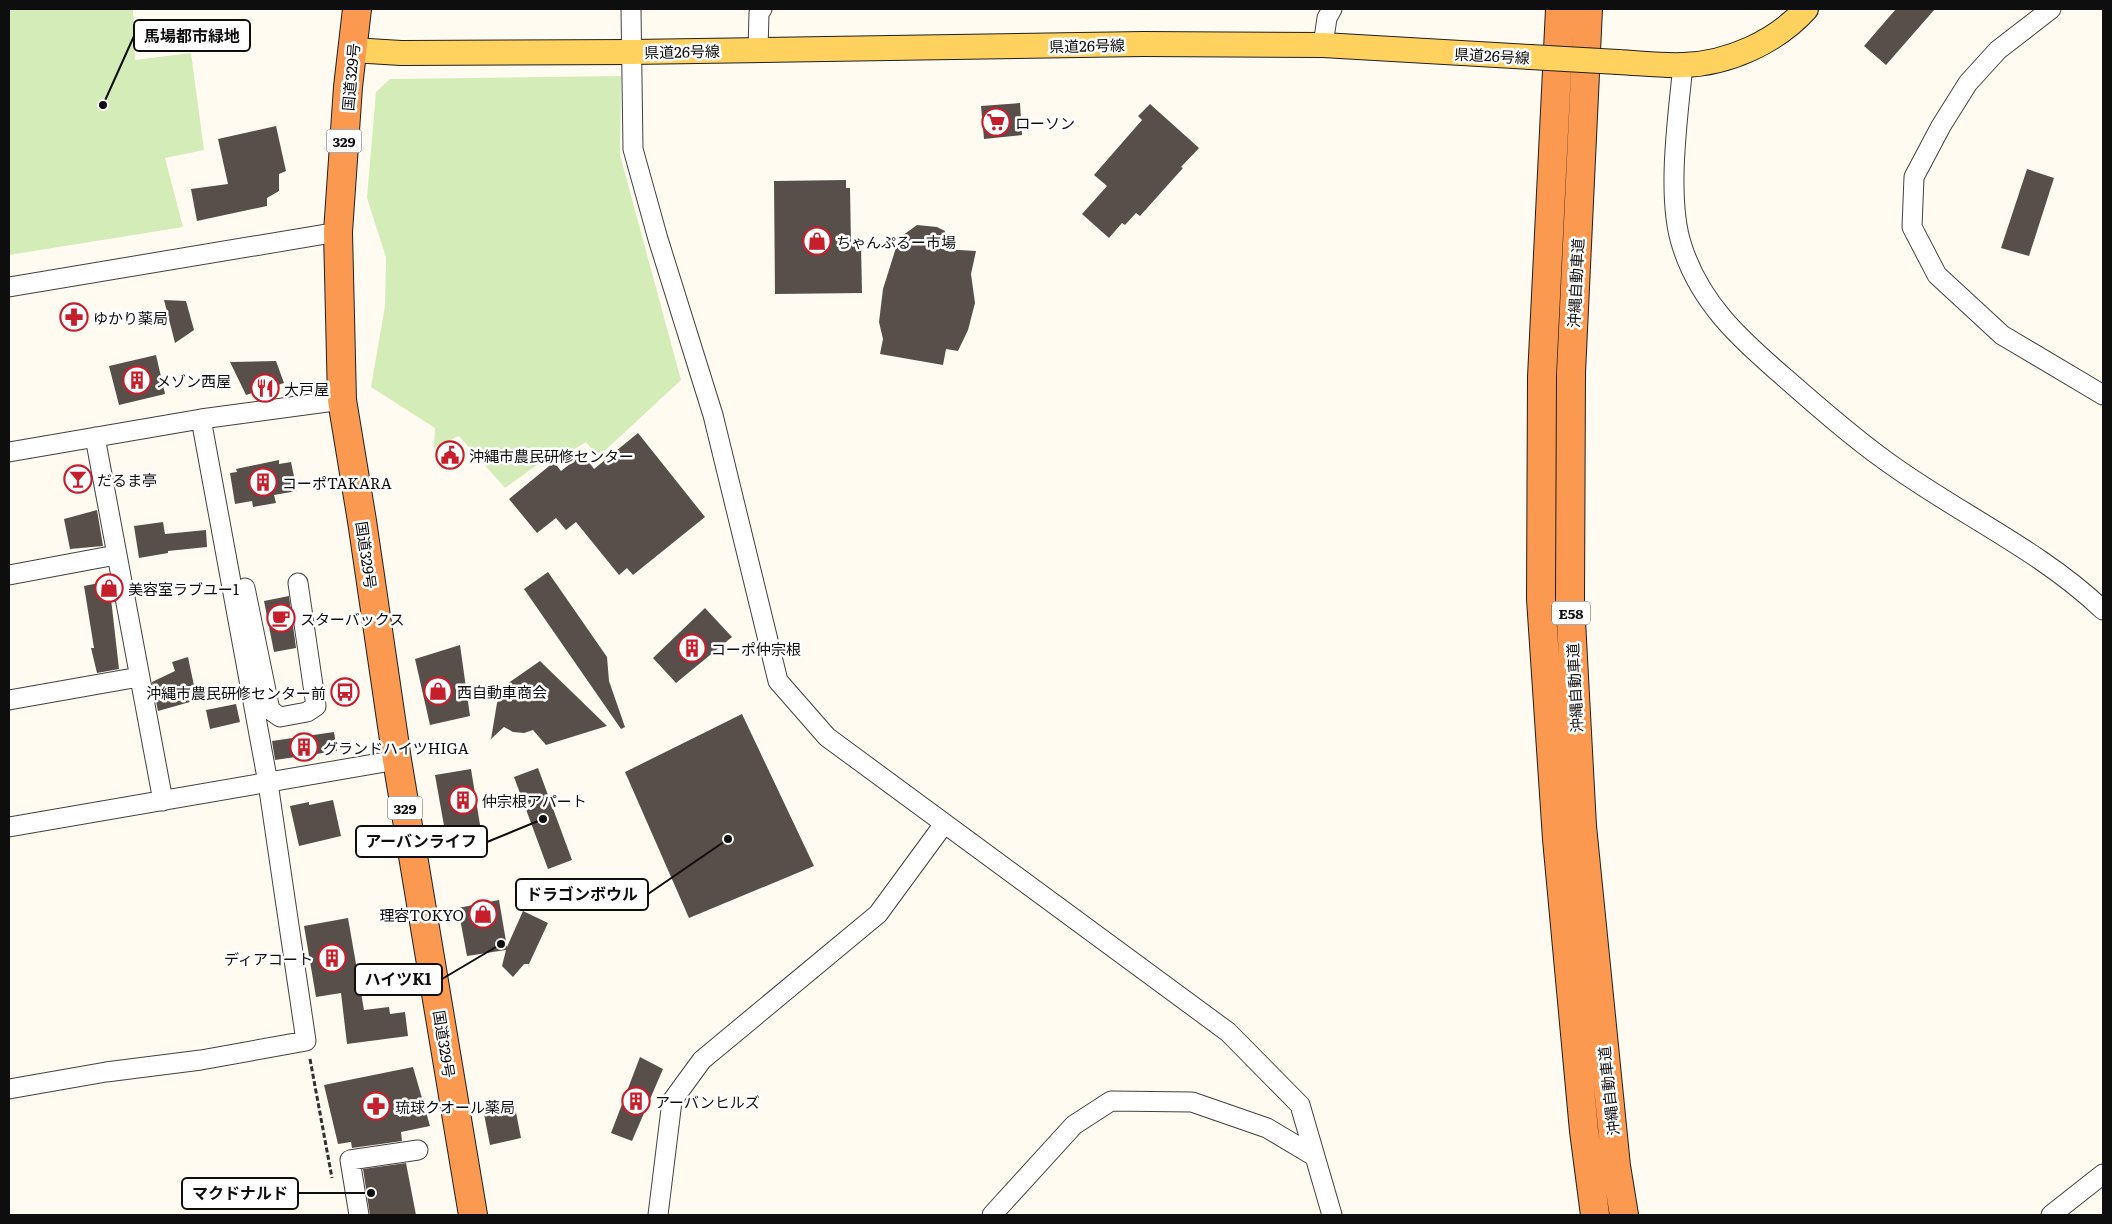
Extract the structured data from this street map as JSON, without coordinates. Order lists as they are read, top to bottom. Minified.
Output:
{"streets":{"highway":["国道329号","329","沖縄自動車道","E58"],"main road":["県道26号線"]},"crossings":[["県道26号線","国道329号"]],"places":{"other":["馬場都市緑地","アーバンライフ","ドラゴンボウル","ハイツK1","マクドナルド"],"supermarket":["ローソン"],"shop":["ちゃんぷるー市場","美容室ラブユー1","西自動車商会","理容TOKYO"],"pharmacy":["ゆかり薬局","琉球クオール薬局"],"building":["メゾン西屋","コーポTAKARA","コーポ仲宗根","グランドハイツHIGA","仲宗根アパート","ディアコート","アーバンヒルズ"],"restaurant":["大戸屋"],"public building":["沖縄市農民研修センター"],"bar":["だるま亭"],"cafe":["スターバックス"],"bus stop":["沖縄市農民研修センター前"]}}
